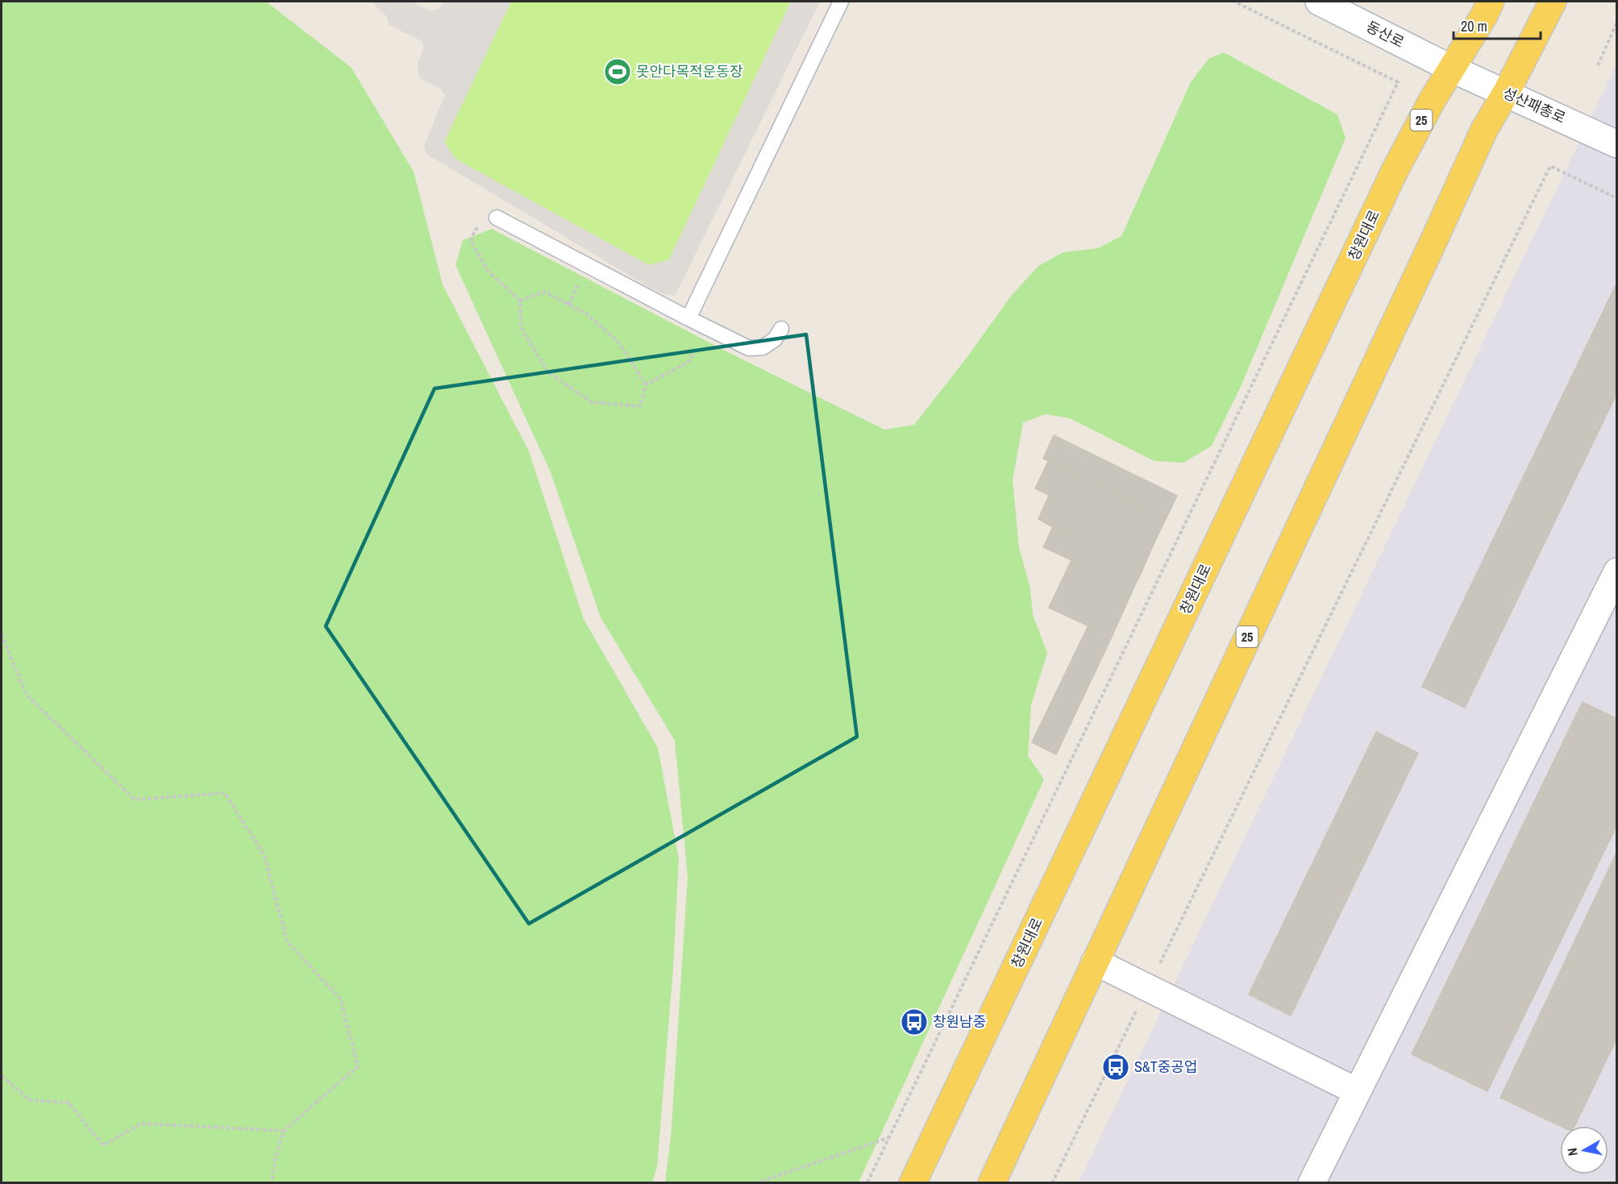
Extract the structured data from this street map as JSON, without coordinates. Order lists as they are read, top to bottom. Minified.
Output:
{"streets":{"main road":["25","창원대로"],"street":["동산로","성산패총로"]},"crossings":[["동산로","성산패총로"],["동산로","창원대로"],["성산패총로","25"],["성산패총로","창원대로"]],"places":{"sports":["못안다목적운동장"],"bus stop":["창원남중","S&T중공업"]},"scale_bar":"20 m","north":"left"}
